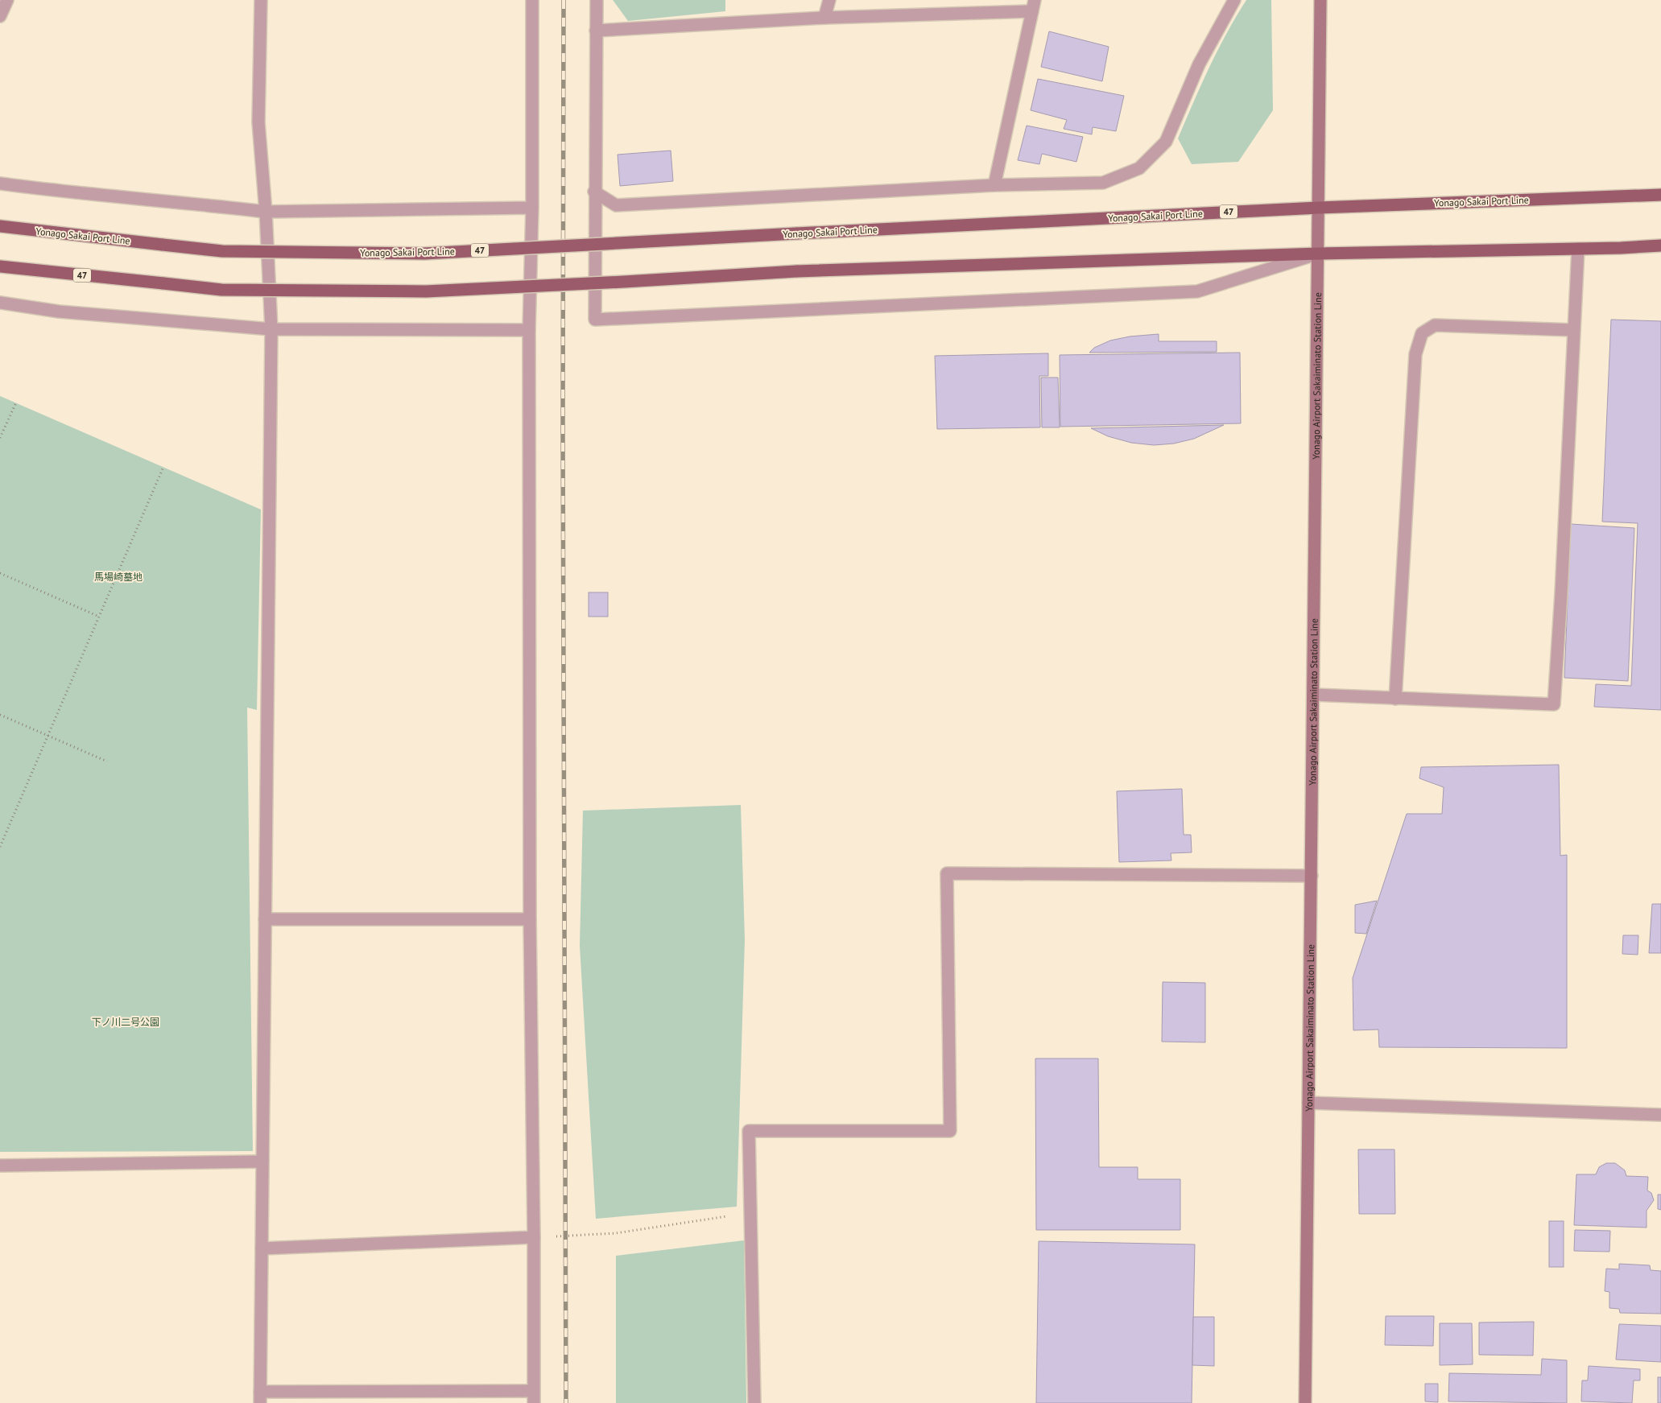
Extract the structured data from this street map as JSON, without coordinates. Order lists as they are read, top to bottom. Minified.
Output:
{"streets":{"main road":["Yonago Sakai Port Line","47","Yonago Airport Sakaiminato Station Line"]},"crossings":[["Yonago Sakai Port Line","Yonago Airport Sakaiminato Station Line"],["47","Yonago Airport Sakaiminato Station Line"]],"parks":["馬場崎墓地","下ノ川二号公園"]}
